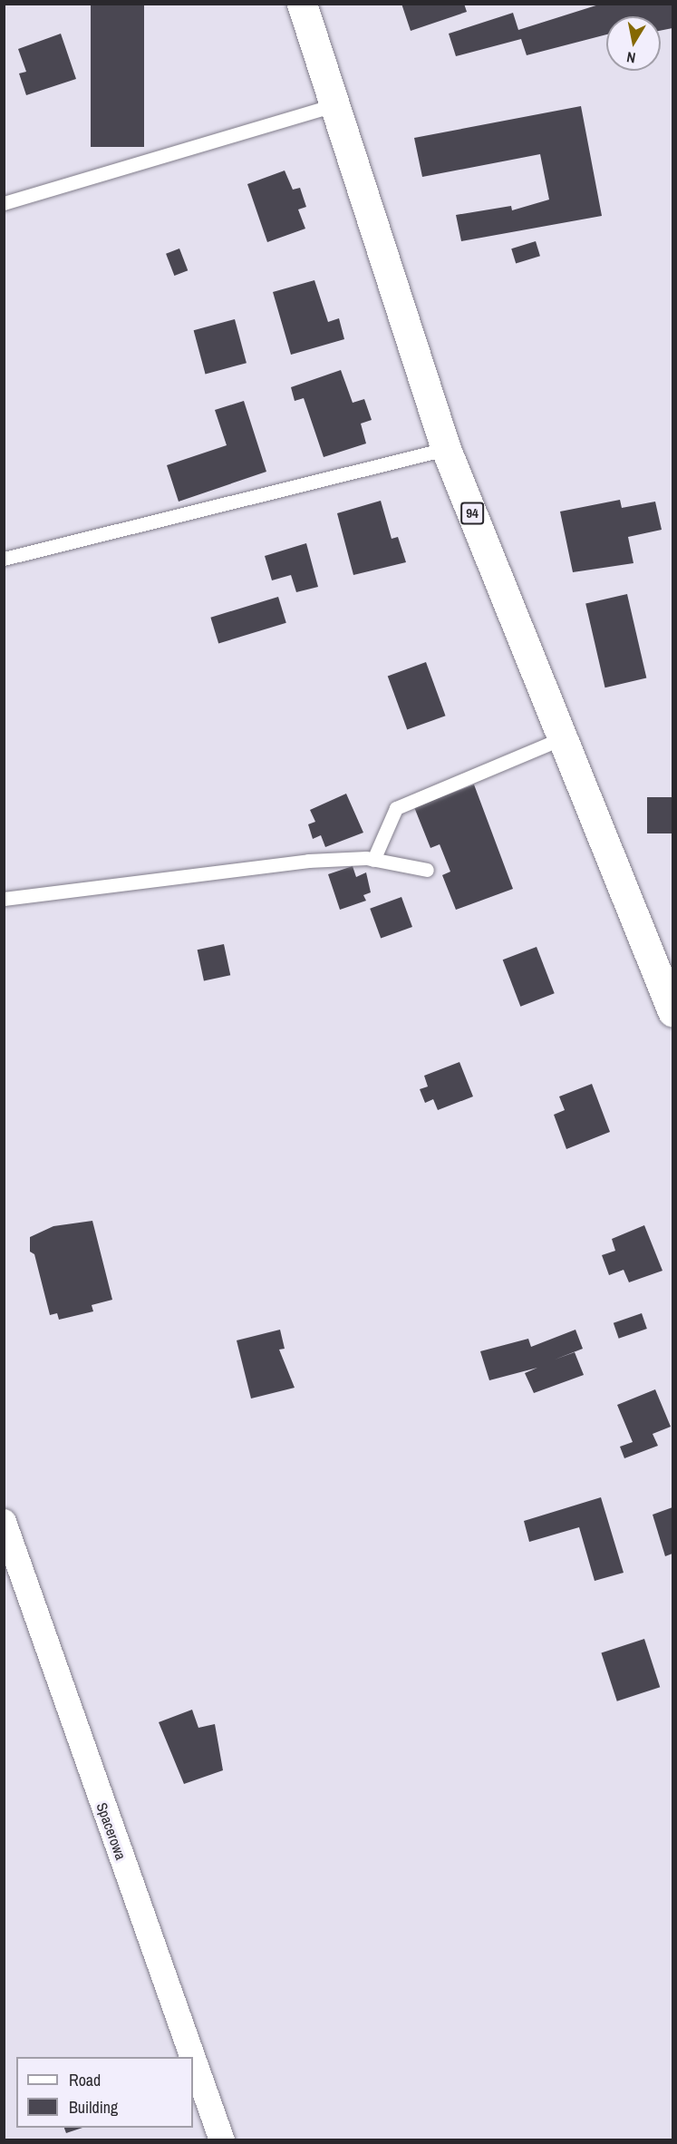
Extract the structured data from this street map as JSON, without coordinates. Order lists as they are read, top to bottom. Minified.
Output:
{"streets":{"main road":["94"],"street":["Spacerowa"]},"legend":["Road","Building"],"north":"bottom"}
